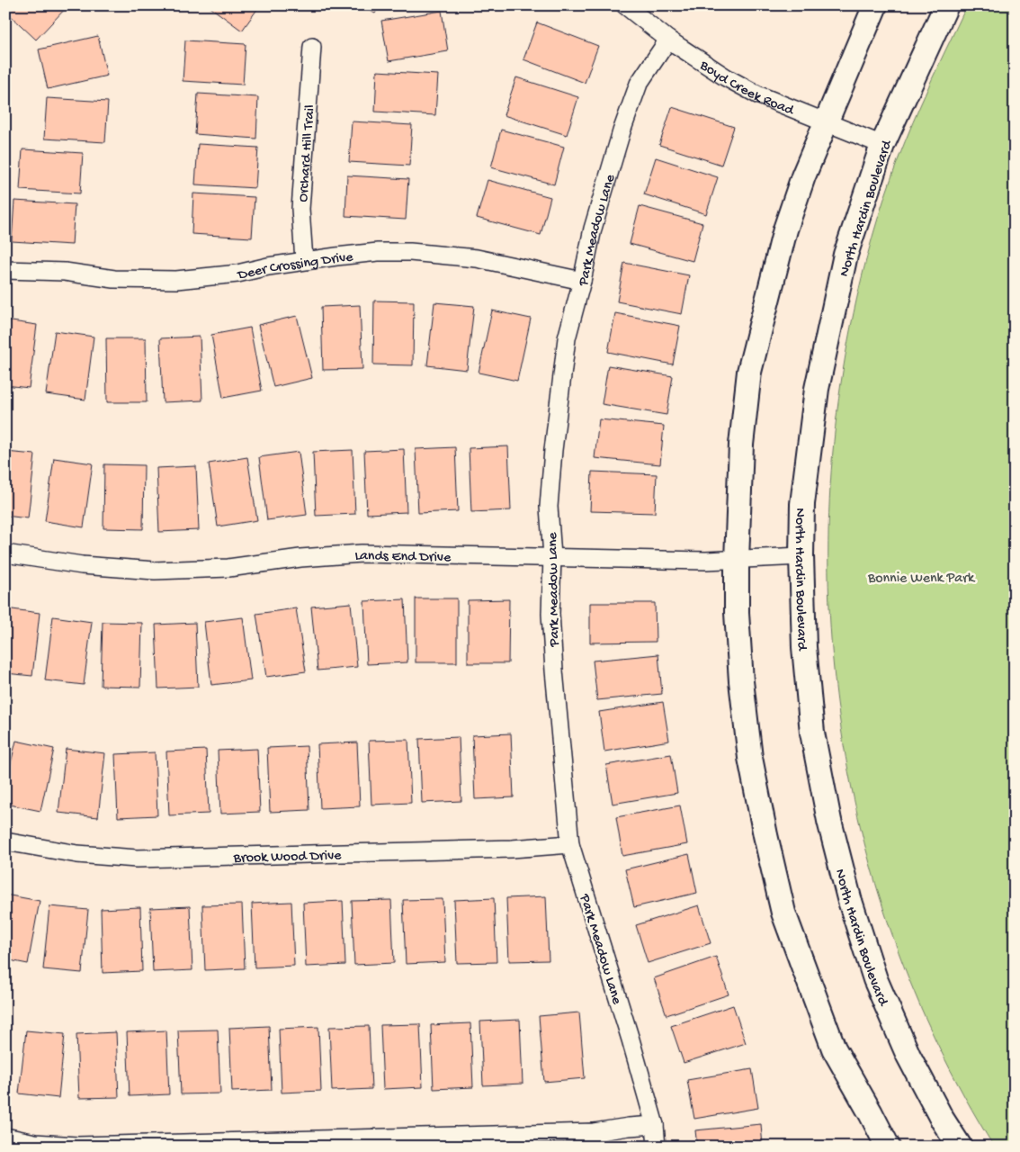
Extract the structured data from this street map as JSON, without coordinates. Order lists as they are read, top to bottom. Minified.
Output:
{"streets":{"main road":["North Hardin Boulevard"],"street":["Boyd Creek Road","Orchard Hill Trail","Park Meadow Lane","Deer Crossing Drive","Lands End Drive","Brook Wood Drive"]},"crossings":[["Boyd Creek Road","North Hardin Boulevard"],["Boyd Creek Road","Park Meadow Lane"],["Orchard Hill Trail","Deer Crossing Drive"],["North Hardin Boulevard","Lands End Drive"],["Park Meadow Lane","Deer Crossing Drive"],["Park Meadow Lane","Lands End Drive"],["Park Meadow Lane","Brook Wood Drive"]],"parks":["Bonnie Wenk Park"]}
